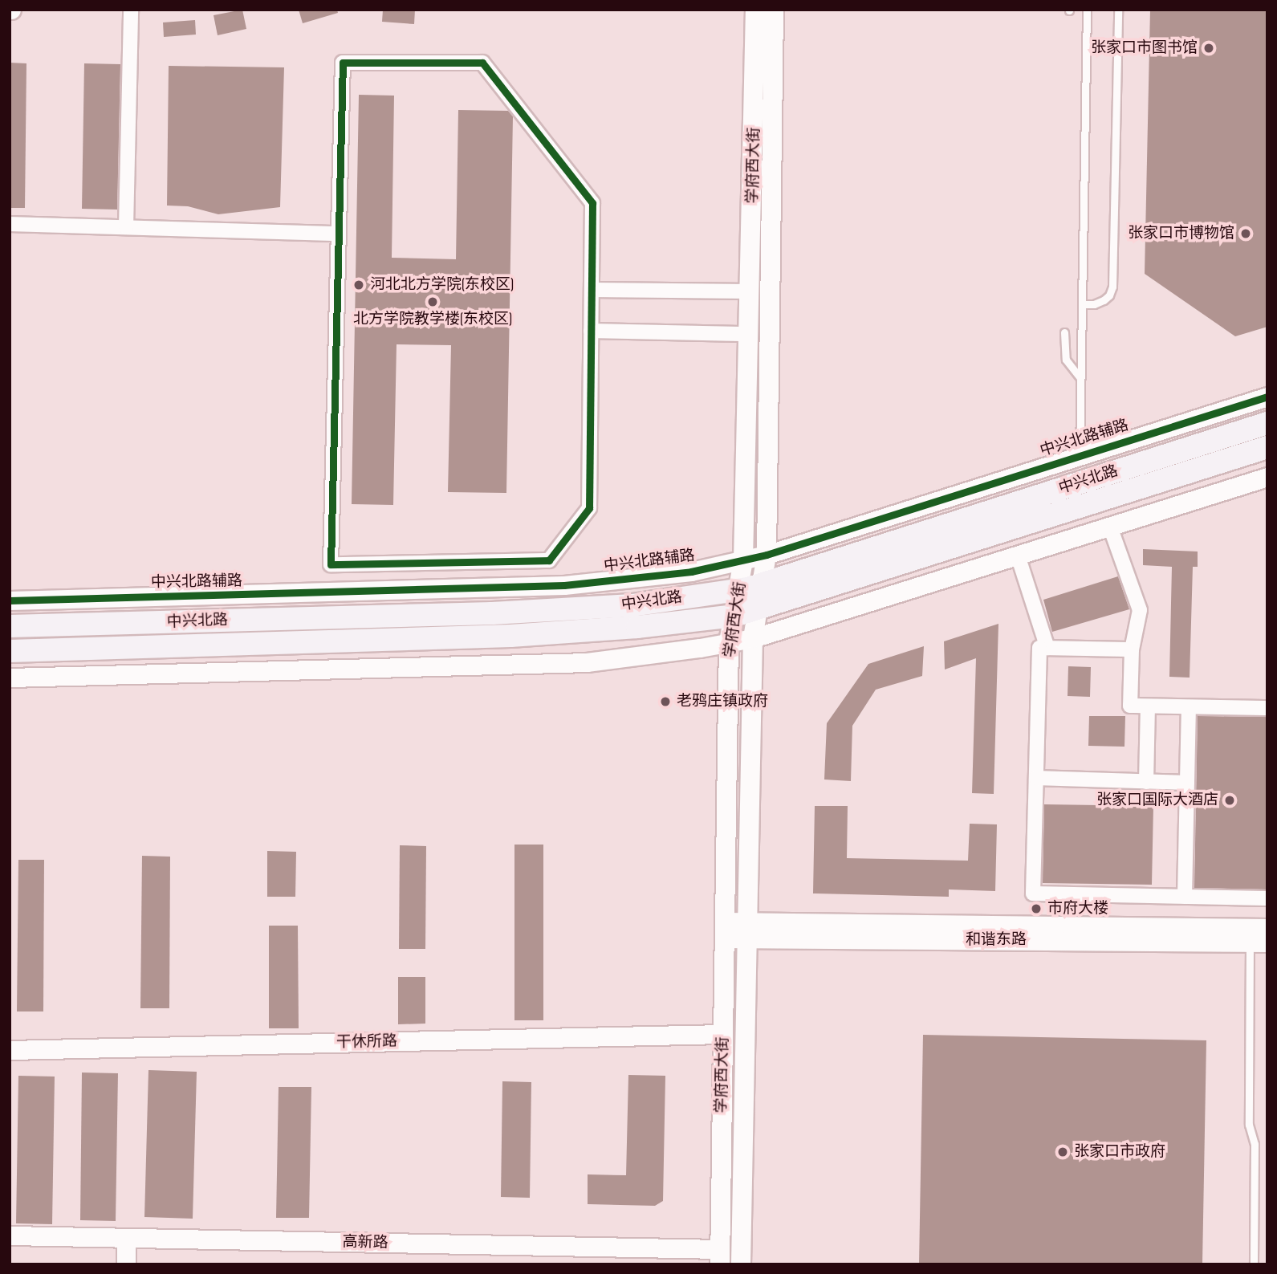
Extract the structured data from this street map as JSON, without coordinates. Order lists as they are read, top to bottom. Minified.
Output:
{"streets":{"main road":["学府西大街","中兴北路"],"street":["中兴北路辅路","和谐东路","干休所路","高新路"]},"crossings":[["学府西大街","中兴北路辅路"],["学府西大街","中兴北路"],["学府西大街","和谐东路"],["学府西大街","干休所路"],["学府西大街","高新路"]],"places":["张家口市图书馆","张家口市博物馆","河北北方学院(东校区)","北方学院教学楼(东校区)","老鸦庄镇政府","张家口国际大酒店","市府大楼","张家口市政府"]}
